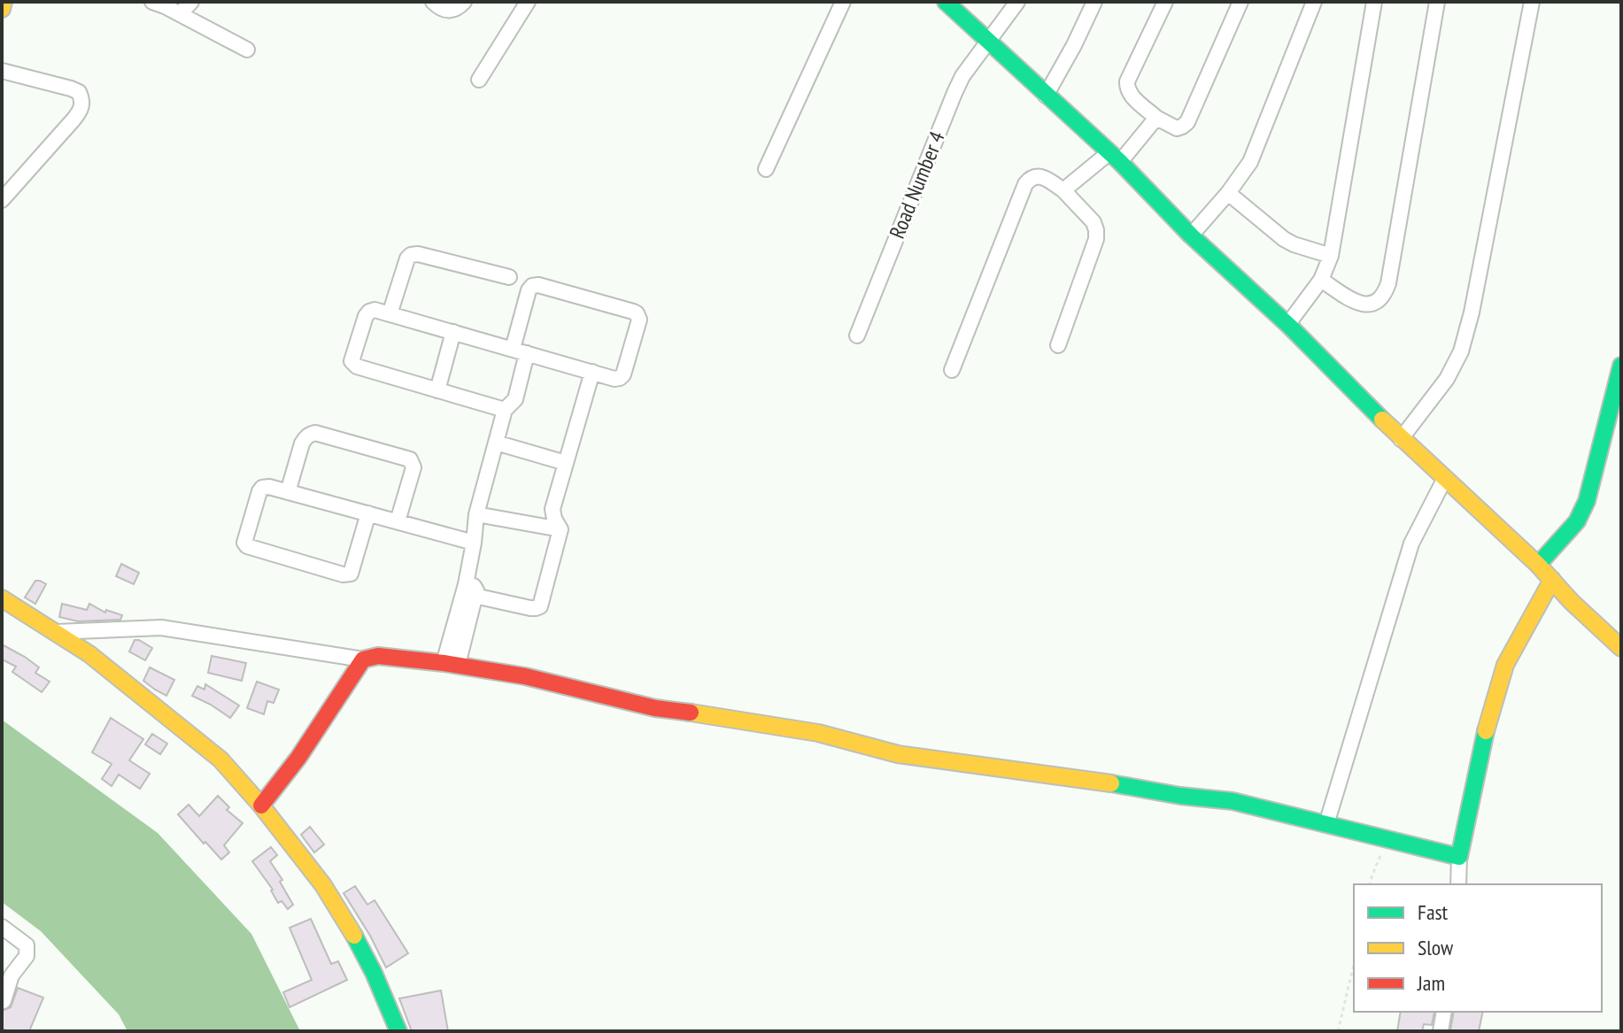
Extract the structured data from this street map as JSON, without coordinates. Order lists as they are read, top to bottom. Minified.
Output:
{"streets":{"street":["Road Number 4"]},"legend":["Fast","Slow","Jam"]}
